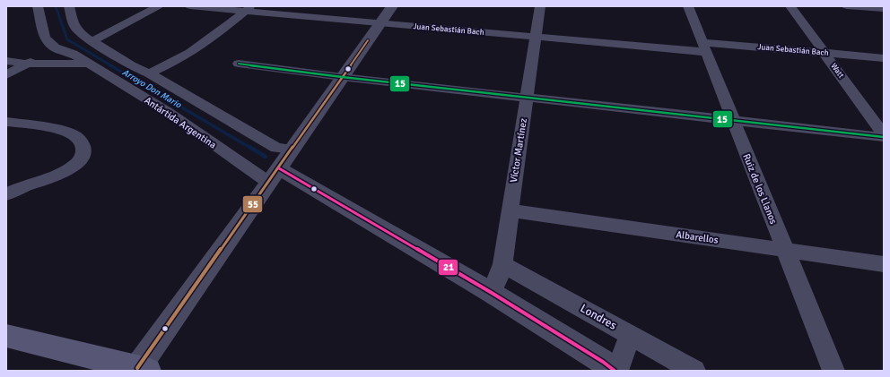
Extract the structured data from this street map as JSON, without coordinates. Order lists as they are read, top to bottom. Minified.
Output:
{"streets":{"street":["Juan Sebastián Bach","Watt","Antártida Argentina","Víctor Martínez","Ruiz de los Llanos","Albarellos","Londres"]},"crossings":[["Juan Sebastián Bach","Watt"],["Juan Sebastián Bach","Víctor Martínez"],["Juan Sebastián Bach","Ruiz de los Llanos"],["Antártida Argentina","Víctor Martínez"],["Víctor Martínez","Albarellos"],["Víctor Martínez","Londres"],["Ruiz de los Llanos","Albarellos"]],"water":["Arroyo Don Mario"],"lines":["transit line 55","transit line 15","transit line 21"]}
